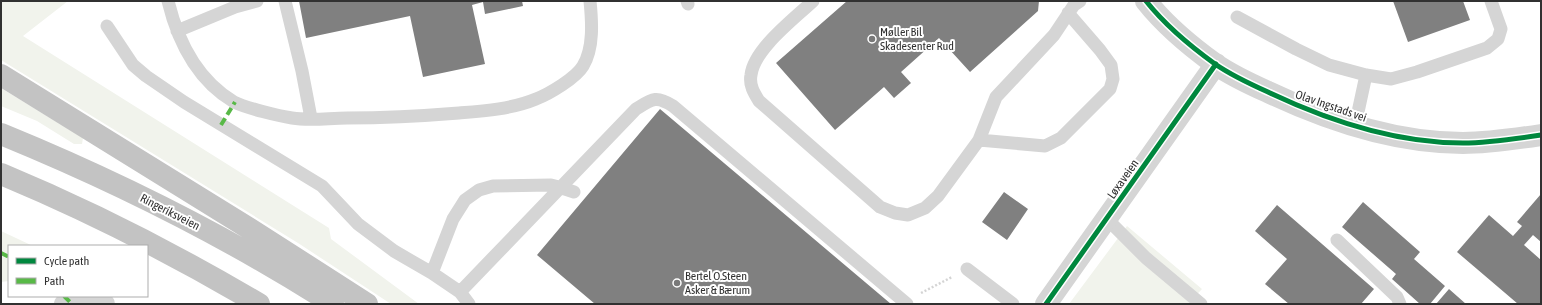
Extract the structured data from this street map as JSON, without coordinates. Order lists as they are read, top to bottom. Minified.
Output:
{"streets":{"highway":["Ringeriksveien"],"street":["Olav Ingstads vei","Løxaveien"]},"crossings":[["Olav Ingstads vei","Løxaveien"]],"places":["Møller Bil Skadesenter Rud","Bertel O.Steen Asker & Bærum"],"legend":["Cycle path","Path"]}
